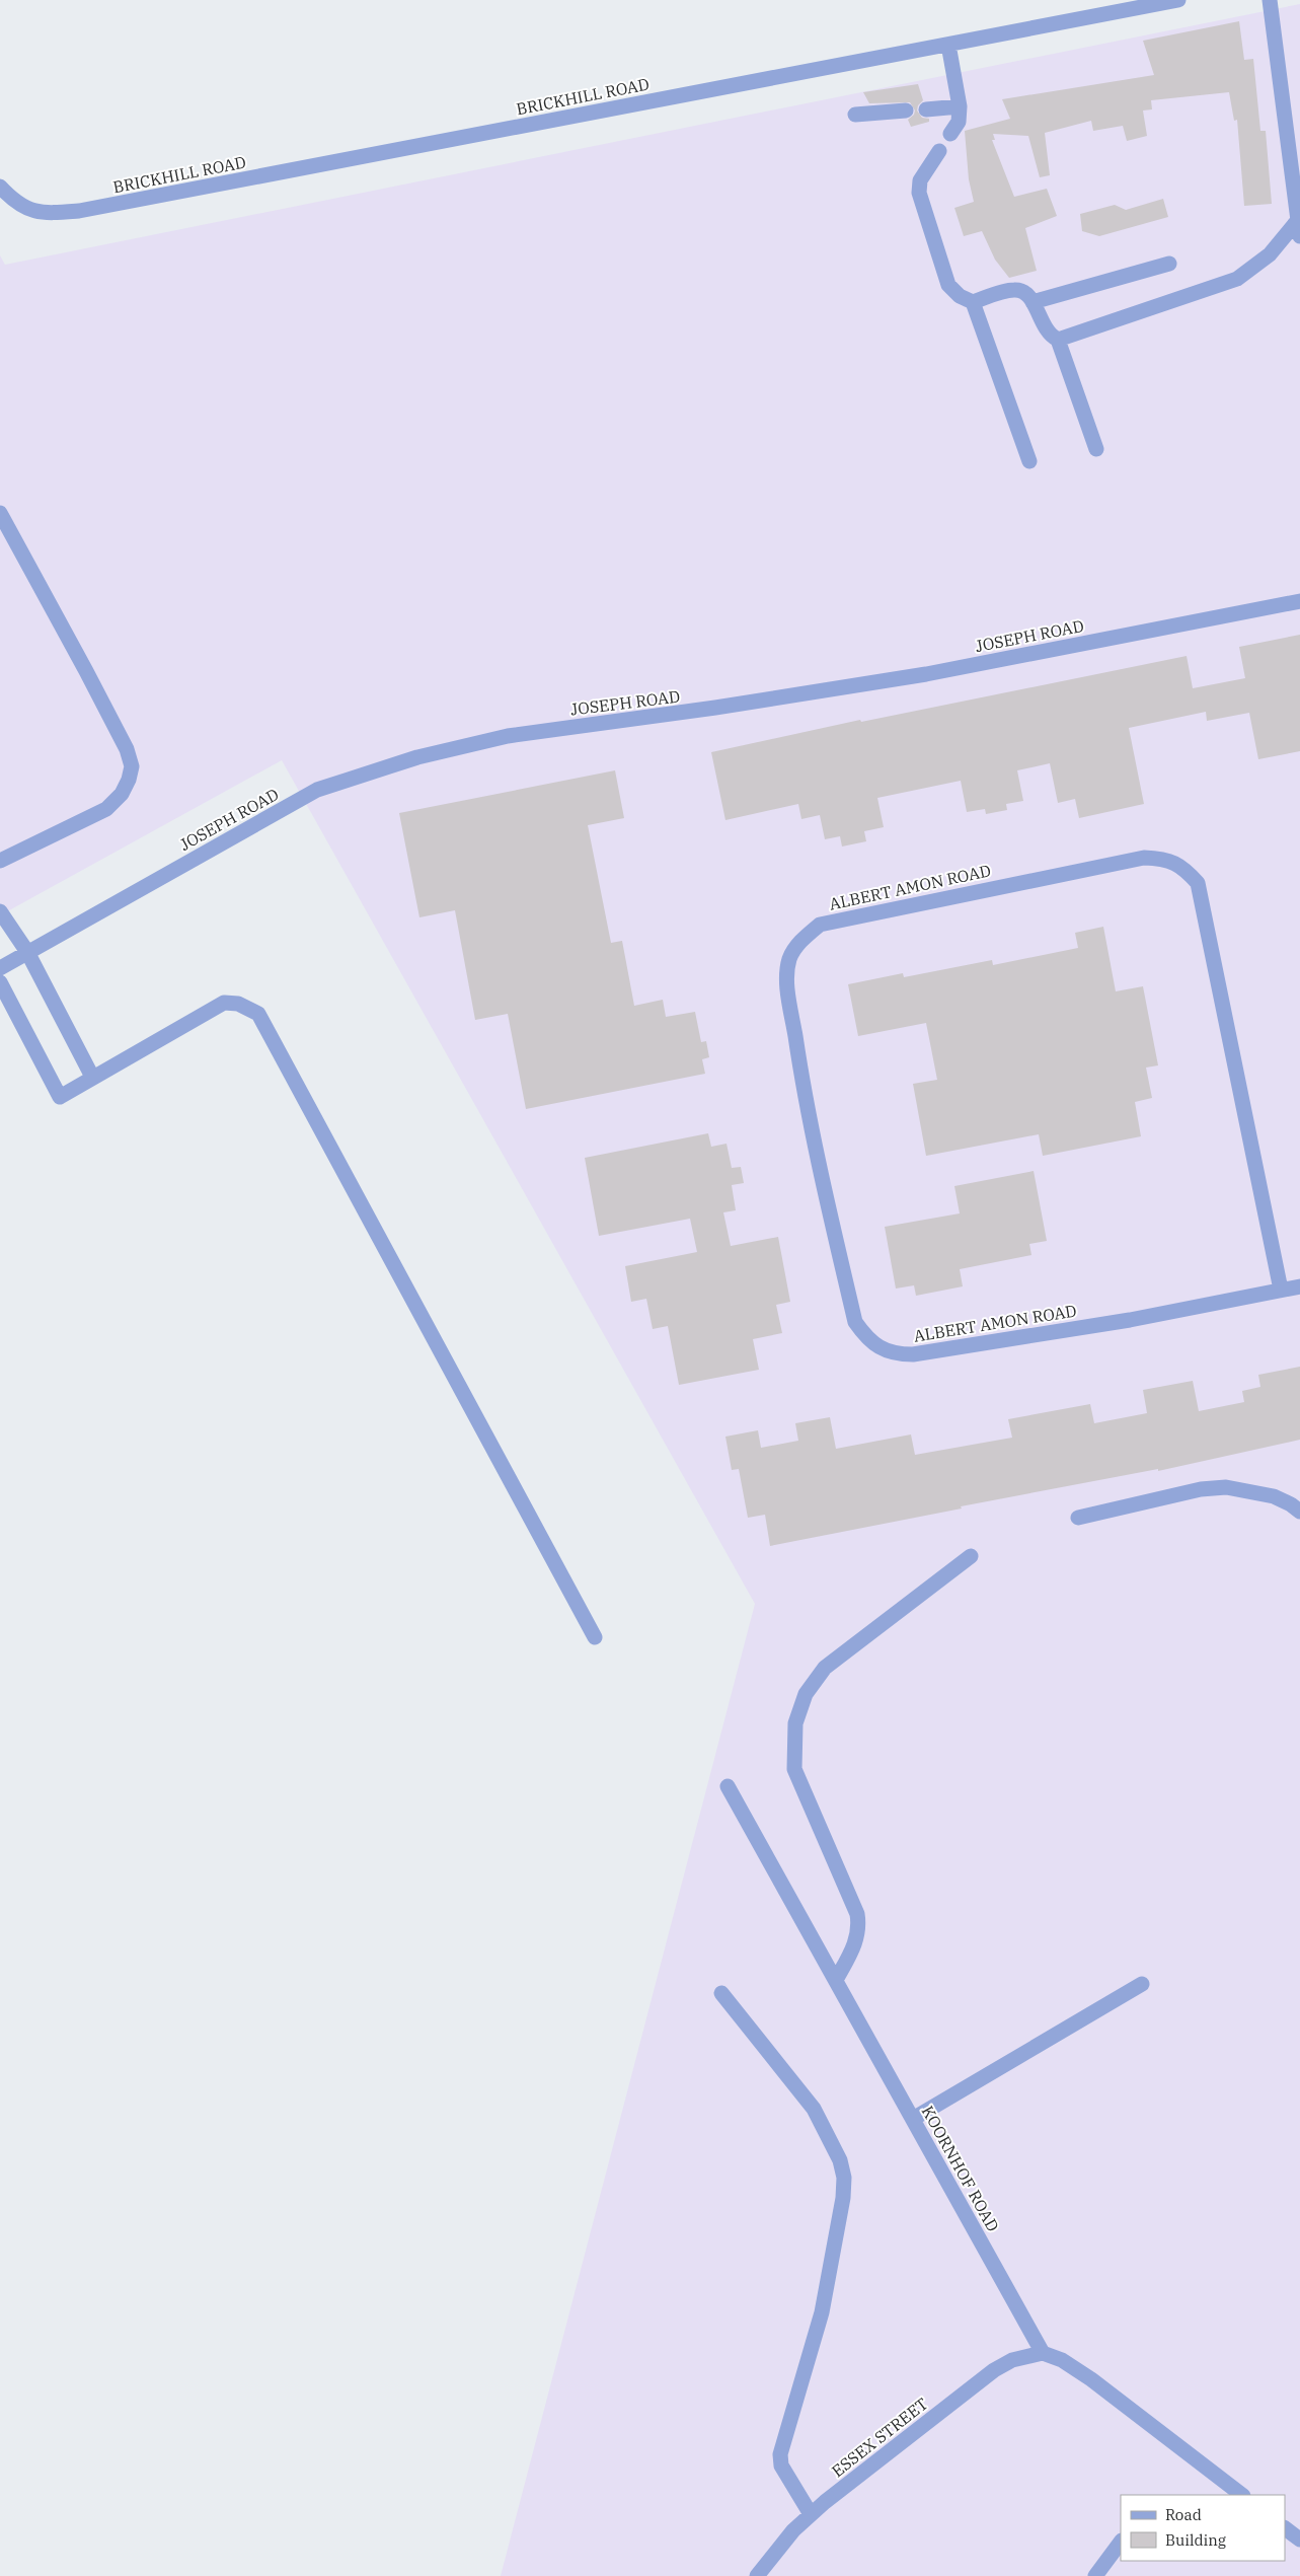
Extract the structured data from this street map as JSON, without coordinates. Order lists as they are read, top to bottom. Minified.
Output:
{"streets":{"street":["BRICKHILL ROAD","JOSEPH ROAD","ALBERT AMON ROAD","KOORNHOF ROAD","ESSEX STREET"]},"crossings":[["KOORNHOF ROAD","ESSEX STREET"]],"legend":["Road","Building"]}
